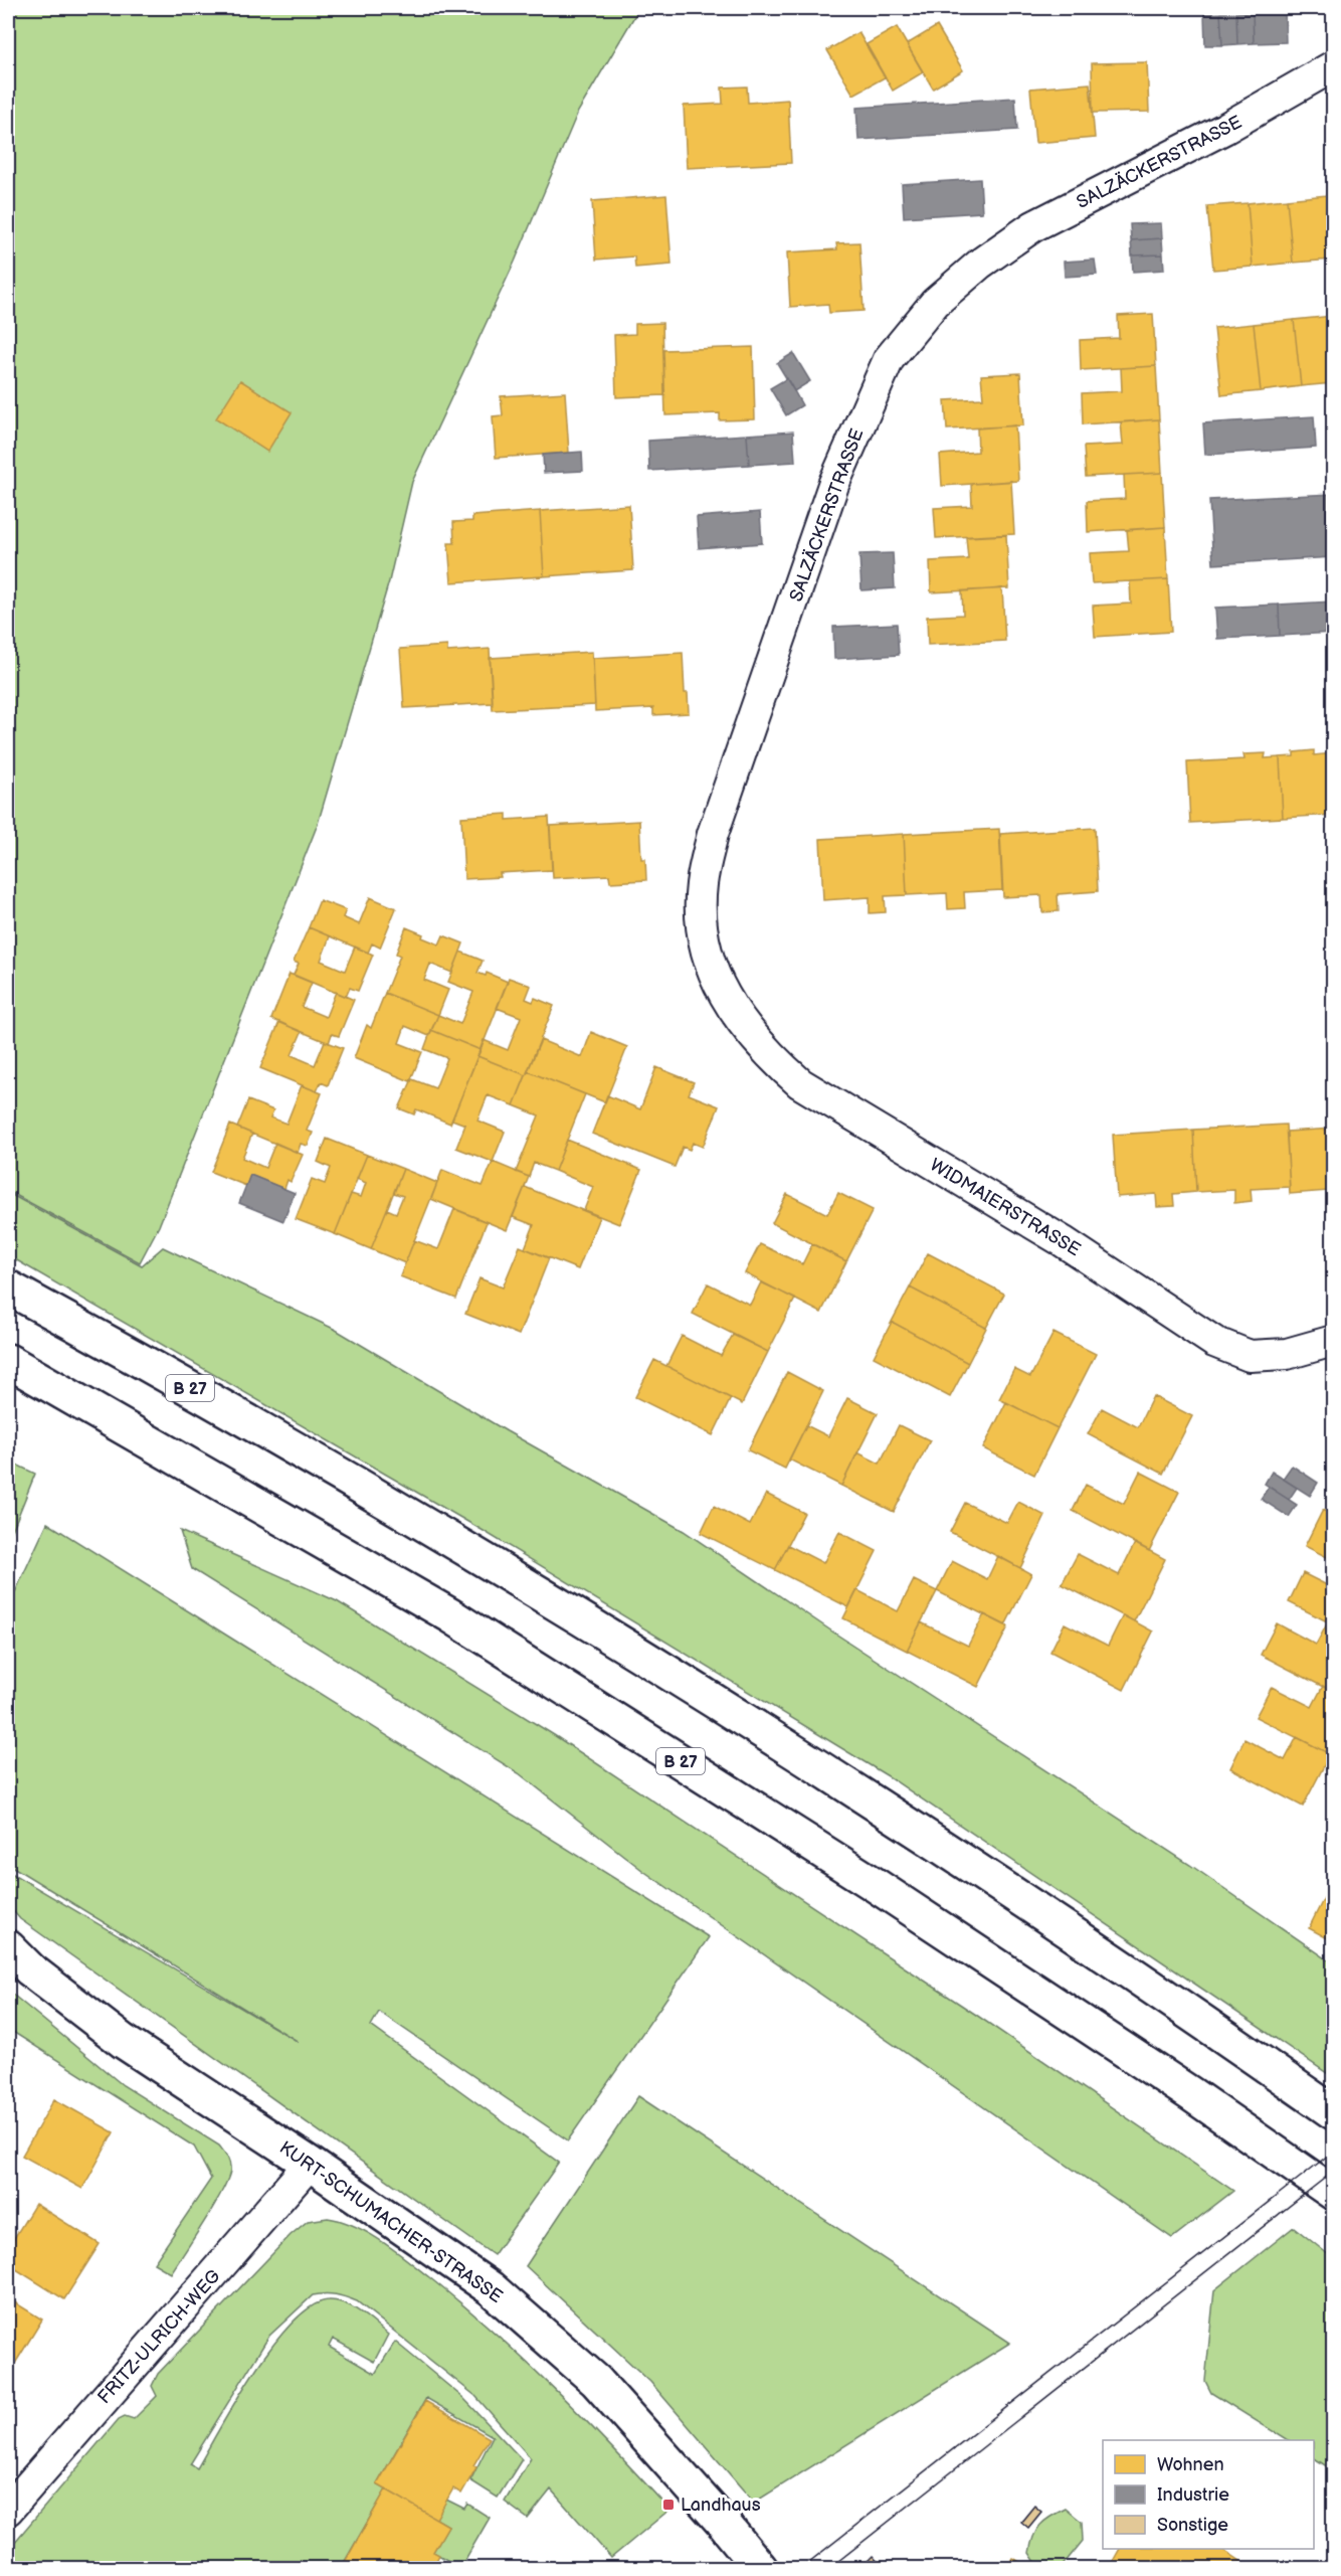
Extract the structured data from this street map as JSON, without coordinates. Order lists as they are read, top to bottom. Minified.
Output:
{"streets":{"main road":["B 27","KURT-SCHUMACHER-STRASSE"],"street":["SALZÄCKERSTRASSE","WIDMAIERSTRASSE","FRITZ-ULRICH-WEG"]},"crossings":[["SALZÄCKERSTRASSE","WIDMAIERSTRASSE"],["KURT-SCHUMACHER-STRASSE","FRITZ-ULRICH-WEG"]],"places":{"transit":["Landhaus"]},"legend":["Wohnen","Industrie","Sonstige"]}
